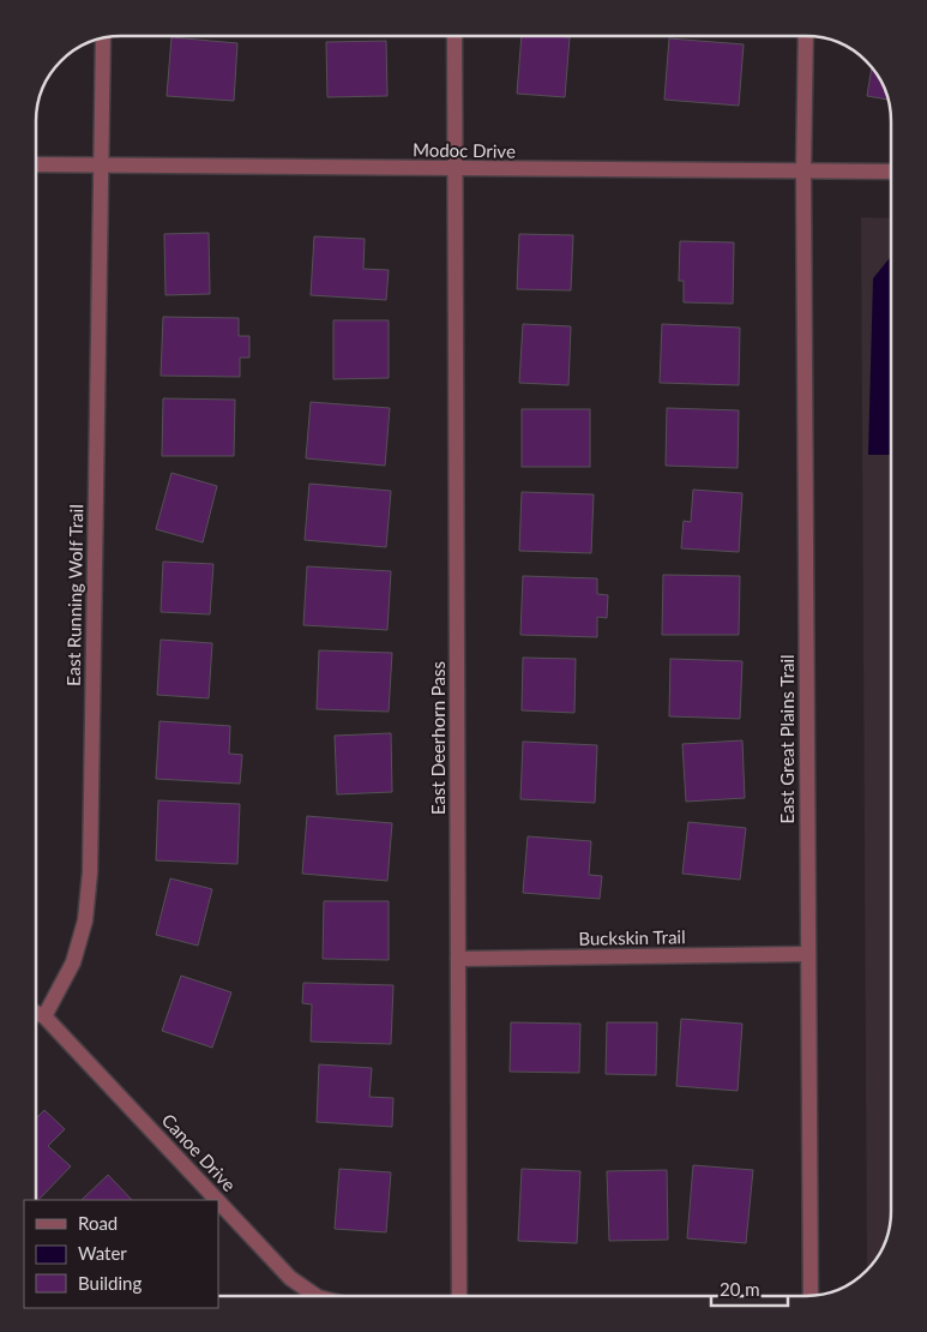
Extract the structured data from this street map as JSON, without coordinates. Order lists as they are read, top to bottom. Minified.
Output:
{"streets":{"street":["Modoc Drive","East Running Wolf Trail","East Deerhorn Pass","East Great Plains Trail","Buckskin Trail","Canoe Drive"]},"crossings":[["Modoc Drive","East Running Wolf Trail"],["Modoc Drive","East Deerhorn Pass"],["Modoc Drive","East Great Plains Trail"],["East Running Wolf Trail","Canoe Drive"],["East Deerhorn Pass","Buckskin Trail"],["East Great Plains Trail","Buckskin Trail"]],"legend":["Road","Water","Building"],"scale_bar":"20 m"}
